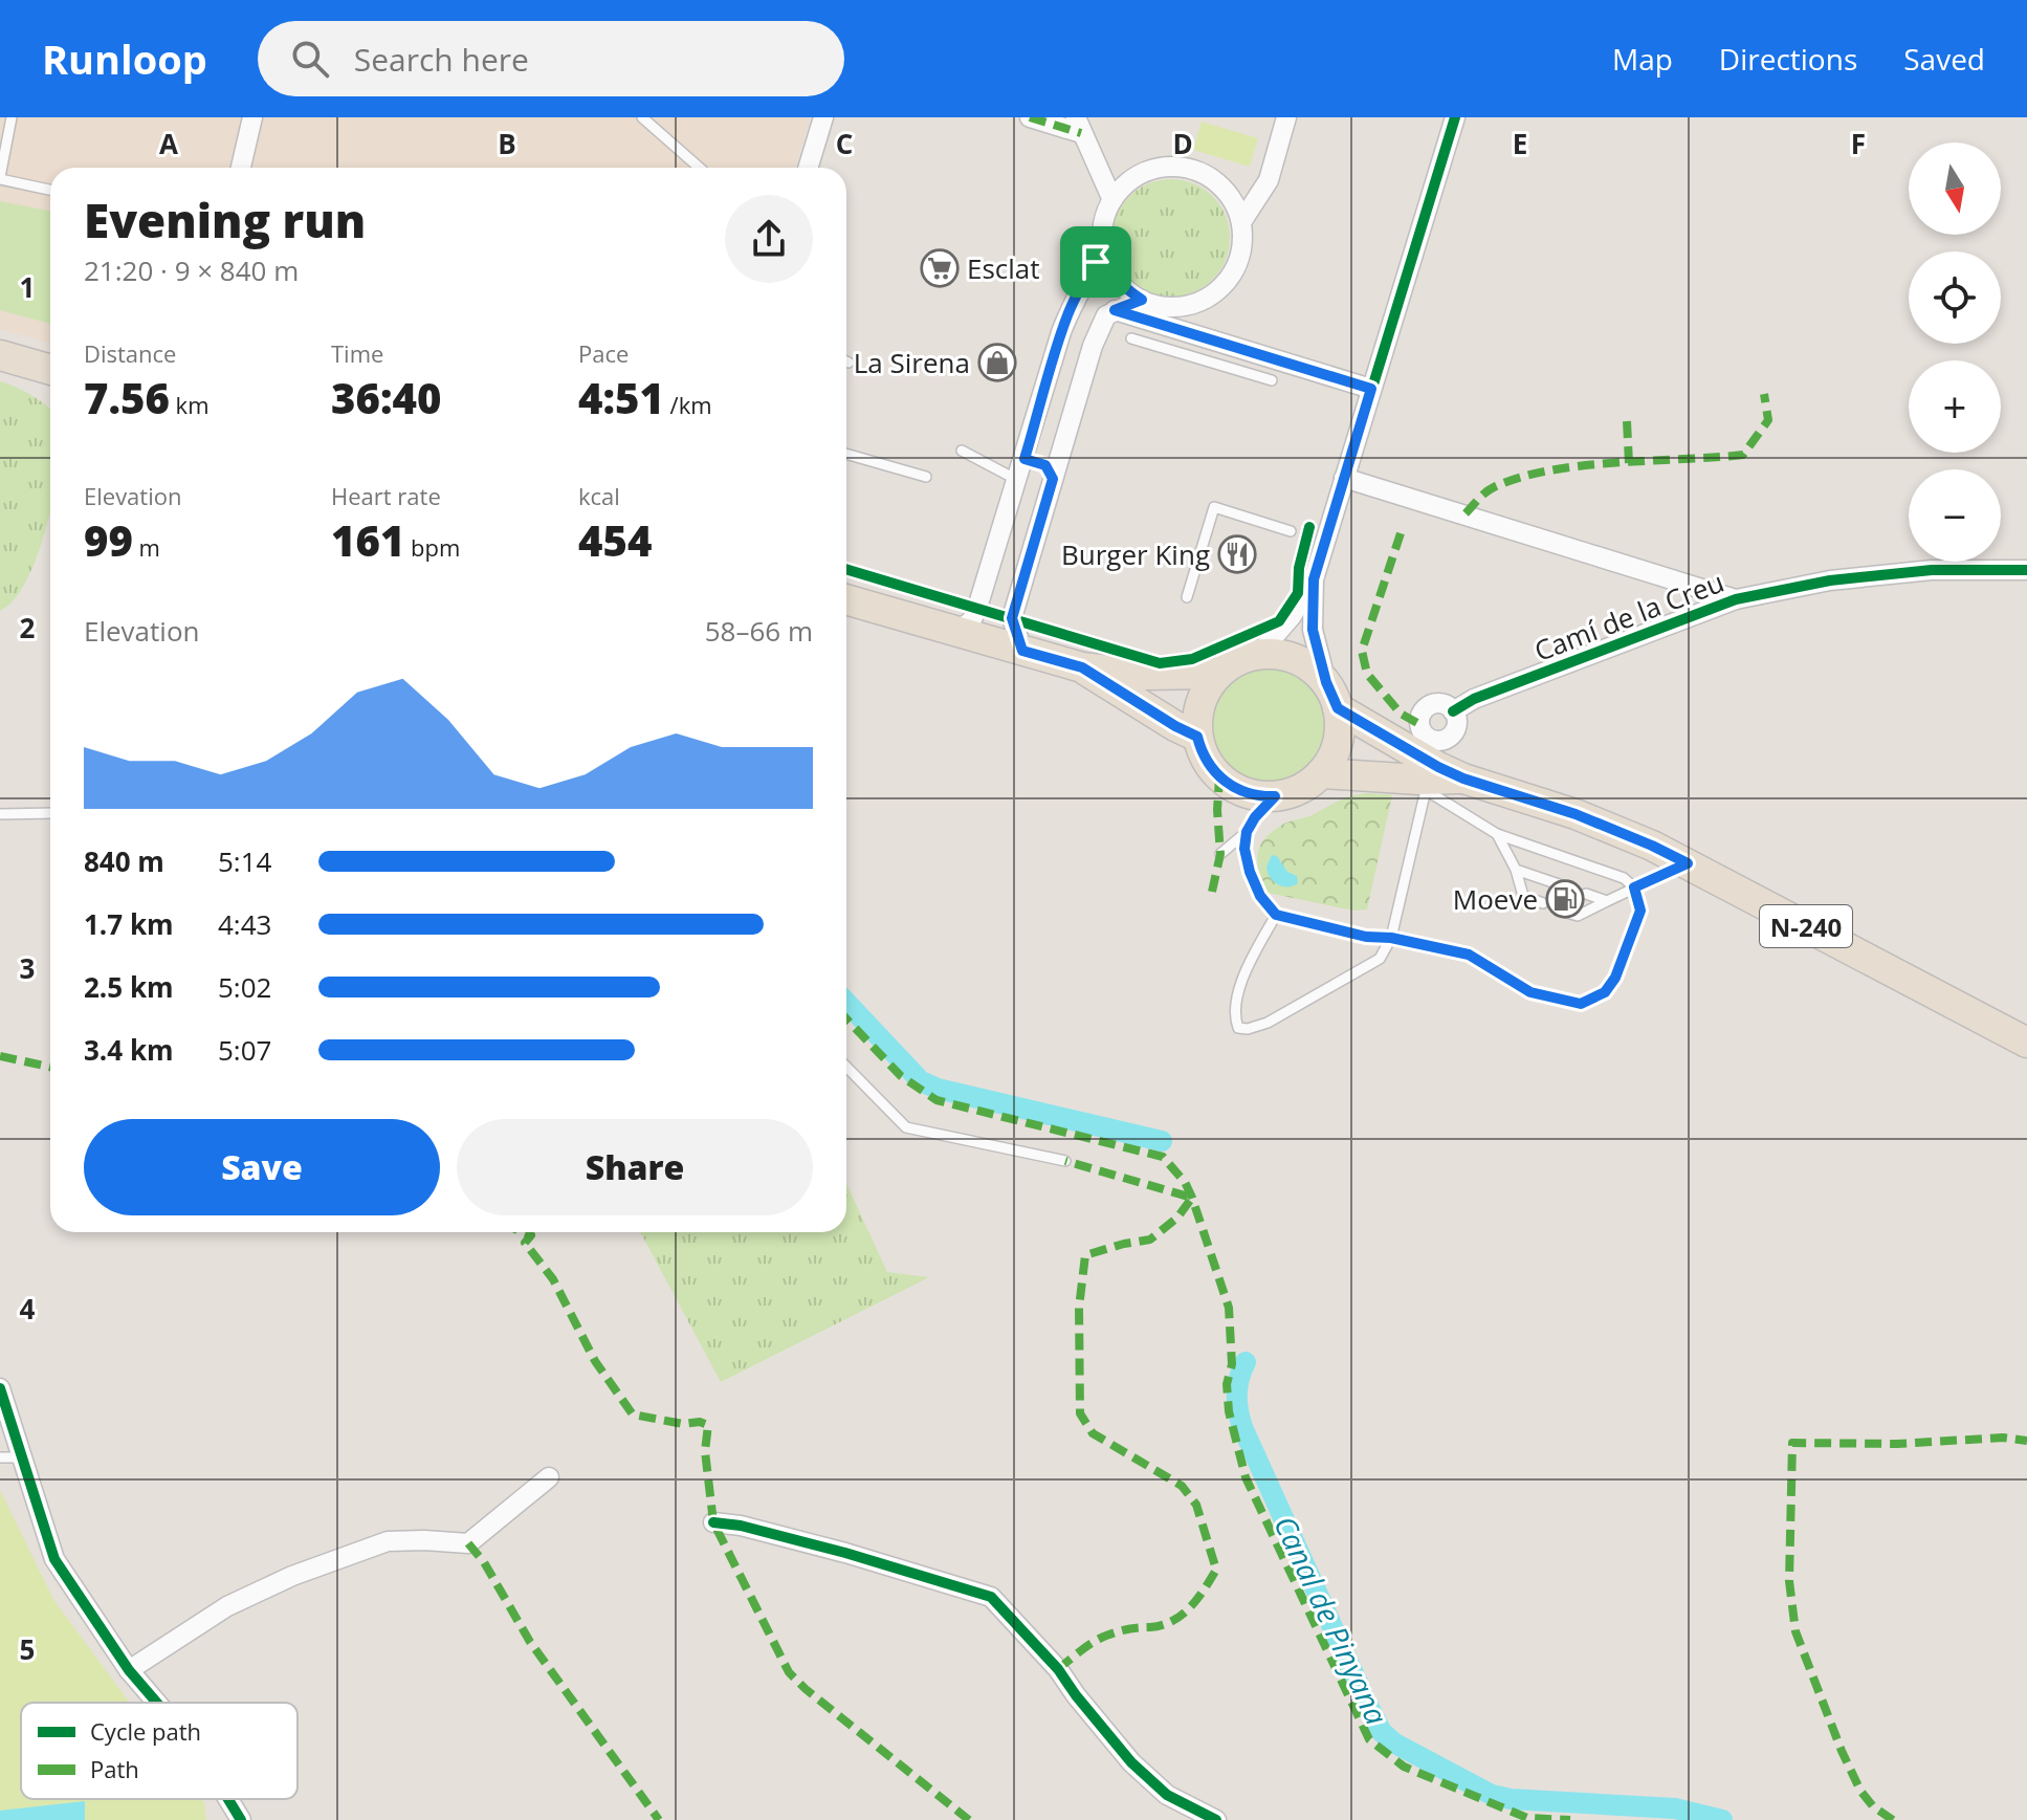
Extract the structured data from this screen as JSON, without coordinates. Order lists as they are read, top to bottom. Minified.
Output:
{"streets":{"main road":["N-240"],"street":["Camí de la Creu"]},"water":["Canal de Pinyana"],"places":{"supermarket":["Esclat"],"shop":["La Sirena"],"restaurant":["Burger King"],"fuel station":["Moeve"]},"legend":["Cycle path","Path"],"north":"bottom","page":{"header":"Runloop","search":"Search here","nav":["Map","Directions","Saved"],"map_buttons":["+","−"],"heading":["Evening run","21:20 · 9 × 840 m"],"stats":[["Distance","7.56 km"],["Time","36:40"],["Pace","4:51 /km"],["Elevation","99 m"],["Heart rate","161 bpm"],["kcal","454"]],"chart":["Elevation","58–66 m"],"list":[{"name":"840 m","note":"5:14"},{"name":"1.7 km","note":"4:43"},{"name":"2.5 km","note":"5:02"},{"name":"3.4 km","note":"5:07"}],"buttons":["Save","Share"]},"grid":{"columns":["A","B","C","D","E","F"],"rows":["1","2","3","4","5"]}}
